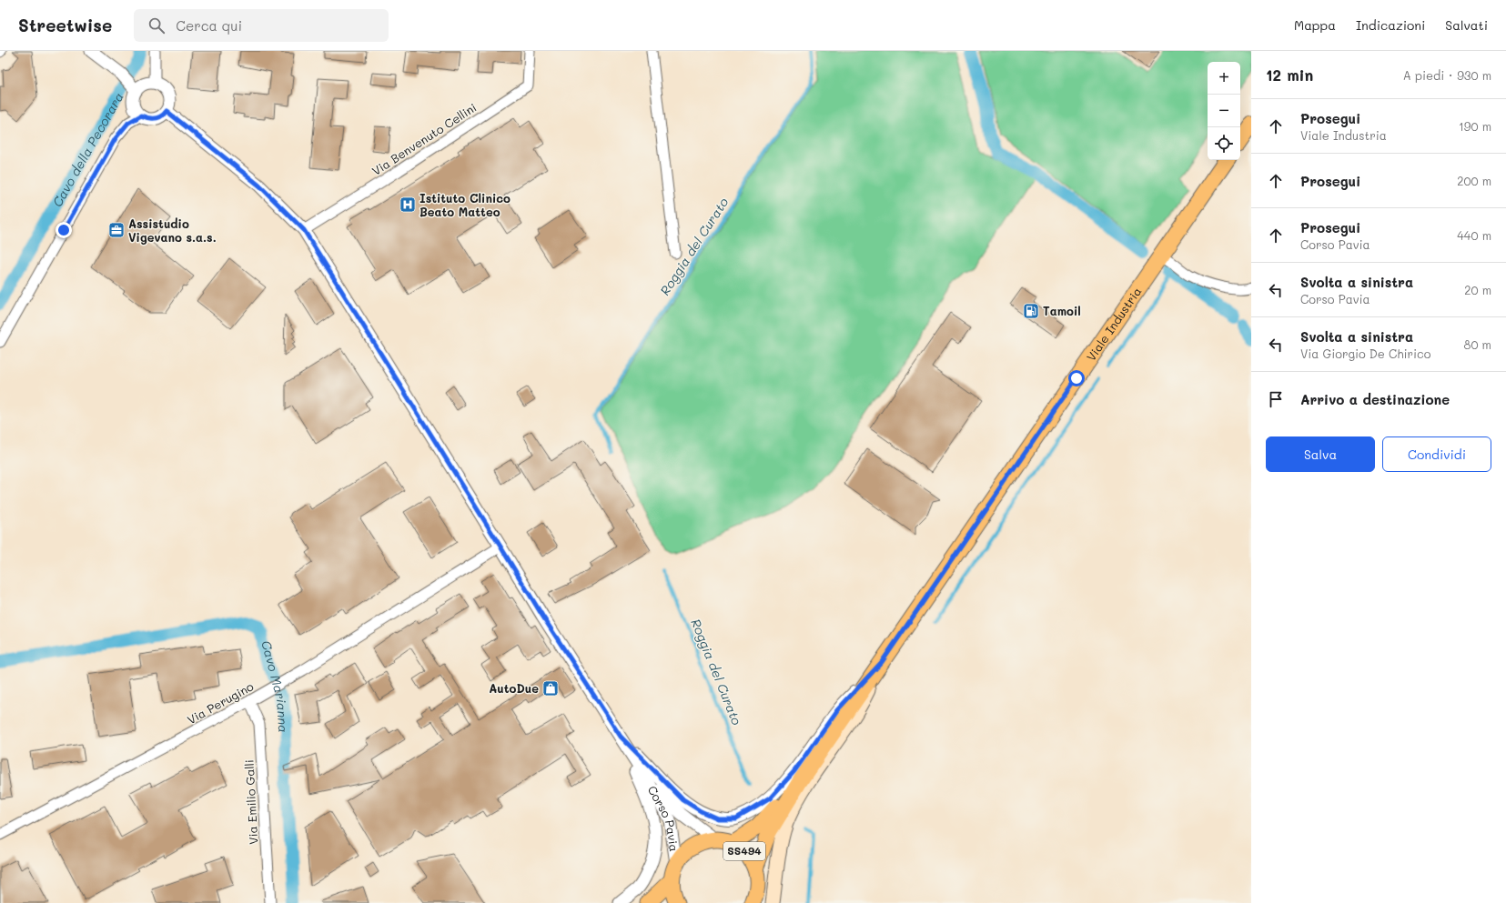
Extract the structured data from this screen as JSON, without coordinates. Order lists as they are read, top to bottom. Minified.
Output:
{"streets":{"main road":["Viale Industria","SS494"],"street":["Via Benvenuto Cellini","Via Perugino","Via Emilio Galli","Corso Pavia"]},"crossings":[["Via Benvenuto Cellini","Corso Pavia"],["Viale Industria","SS494"],["Via Perugino","Via Emilio Galli"],["Via Perugino","Corso Pavia"],["Corso Pavia","SS494"]],"water":["Cavo della Pecorara","Roggia del Curato","Cavo Marianna"],"places":{"hospital":["Istituto Clinico Beato Matteo"],"office":["Assistudio Vigevano s.a.s."],"fuel station":["Tamoil"],"shop":["AutoDue"]},"page":{"header":"Streetwise","search":"Cerca qui","nav":["Mappa","Indicazioni","Salvati"],"heading":["12 min","A piedi · 930 m"],"map_buttons":["+","−"],"list":[["Prosegui","Viale Industria","190 m"],["Prosegui","200 m"],["Prosegui","Corso Pavia","440 m"],["Svolta a sinistra","Corso Pavia","20 m"],["Svolta a sinistra","Via Giorgio De Chirico","80 m"],"Arrivo a destinazione"],"buttons":["Salva","Condividi"]}}
